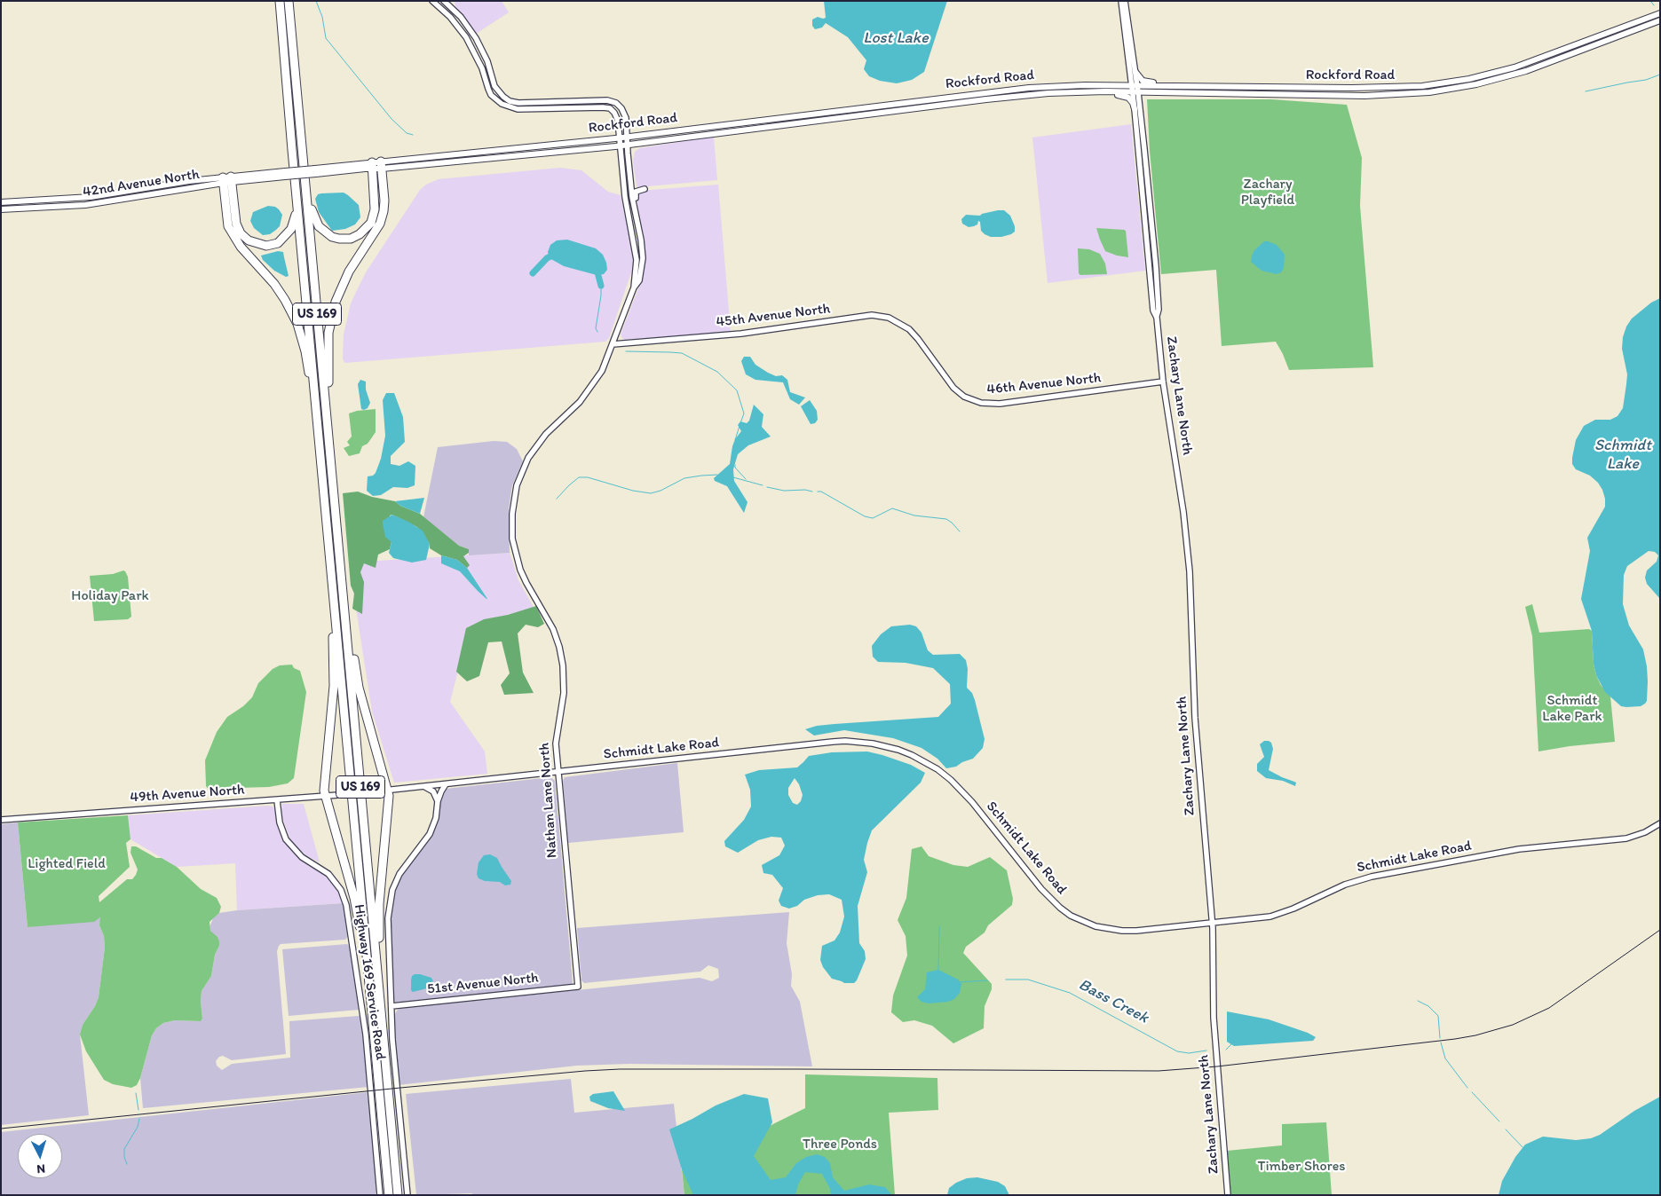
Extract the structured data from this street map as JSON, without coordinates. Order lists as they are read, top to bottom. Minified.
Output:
{"streets":{"highway":["US 169"],"main road":["Rockford Road","42nd Avenue North"],"street":["45th Avenue North","46th Avenue North","Zachary Lane North","Schmidt Lake Road","49th Avenue North","Nathan Lane North","Highway 169 Service Road","51st Avenue North"]},"crossings":[["Rockford Road","42nd Avenue North"],["Rockford Road","Zachary Lane North"],["Rockford Road","Nathan Lane North"],["45th Avenue North","46th Avenue North"],["45th Avenue North","Nathan Lane North"],["46th Avenue North","Zachary Lane North"],["Zachary Lane North","Schmidt Lake Road"],["Schmidt Lake Road","49th Avenue North"],["Schmidt Lake Road","Nathan Lane North"],["49th Avenue North","Highway 169 Service Road"],["Nathan Lane North","51st Avenue North"]],"water":["Lost Lake","Schmidt Lake","Bass Creek"],"parks":["Zachary Playfield","Holiday Park","Schmidt Lake Park","Lighted Field","Three Ponds","Timber Shores"],"north":"bottom"}
